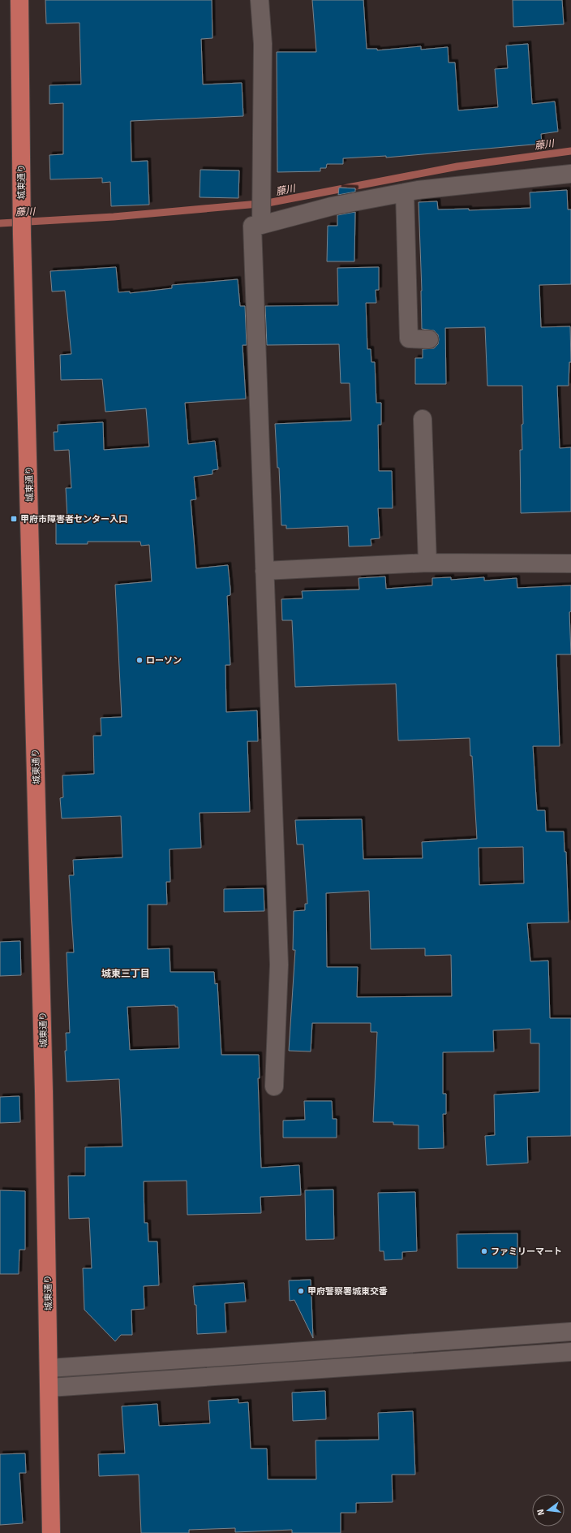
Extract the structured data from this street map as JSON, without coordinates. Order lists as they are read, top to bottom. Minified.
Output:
{"streets":{"highway":["城東通り"]},"districts":["城東三丁目"],"water":["藤川"],"places":{"transit":["甲府市障害者センター入口"],"other":["ローソン","ファミリーマート","甲府警察署城東交番"]},"north":"left"}
